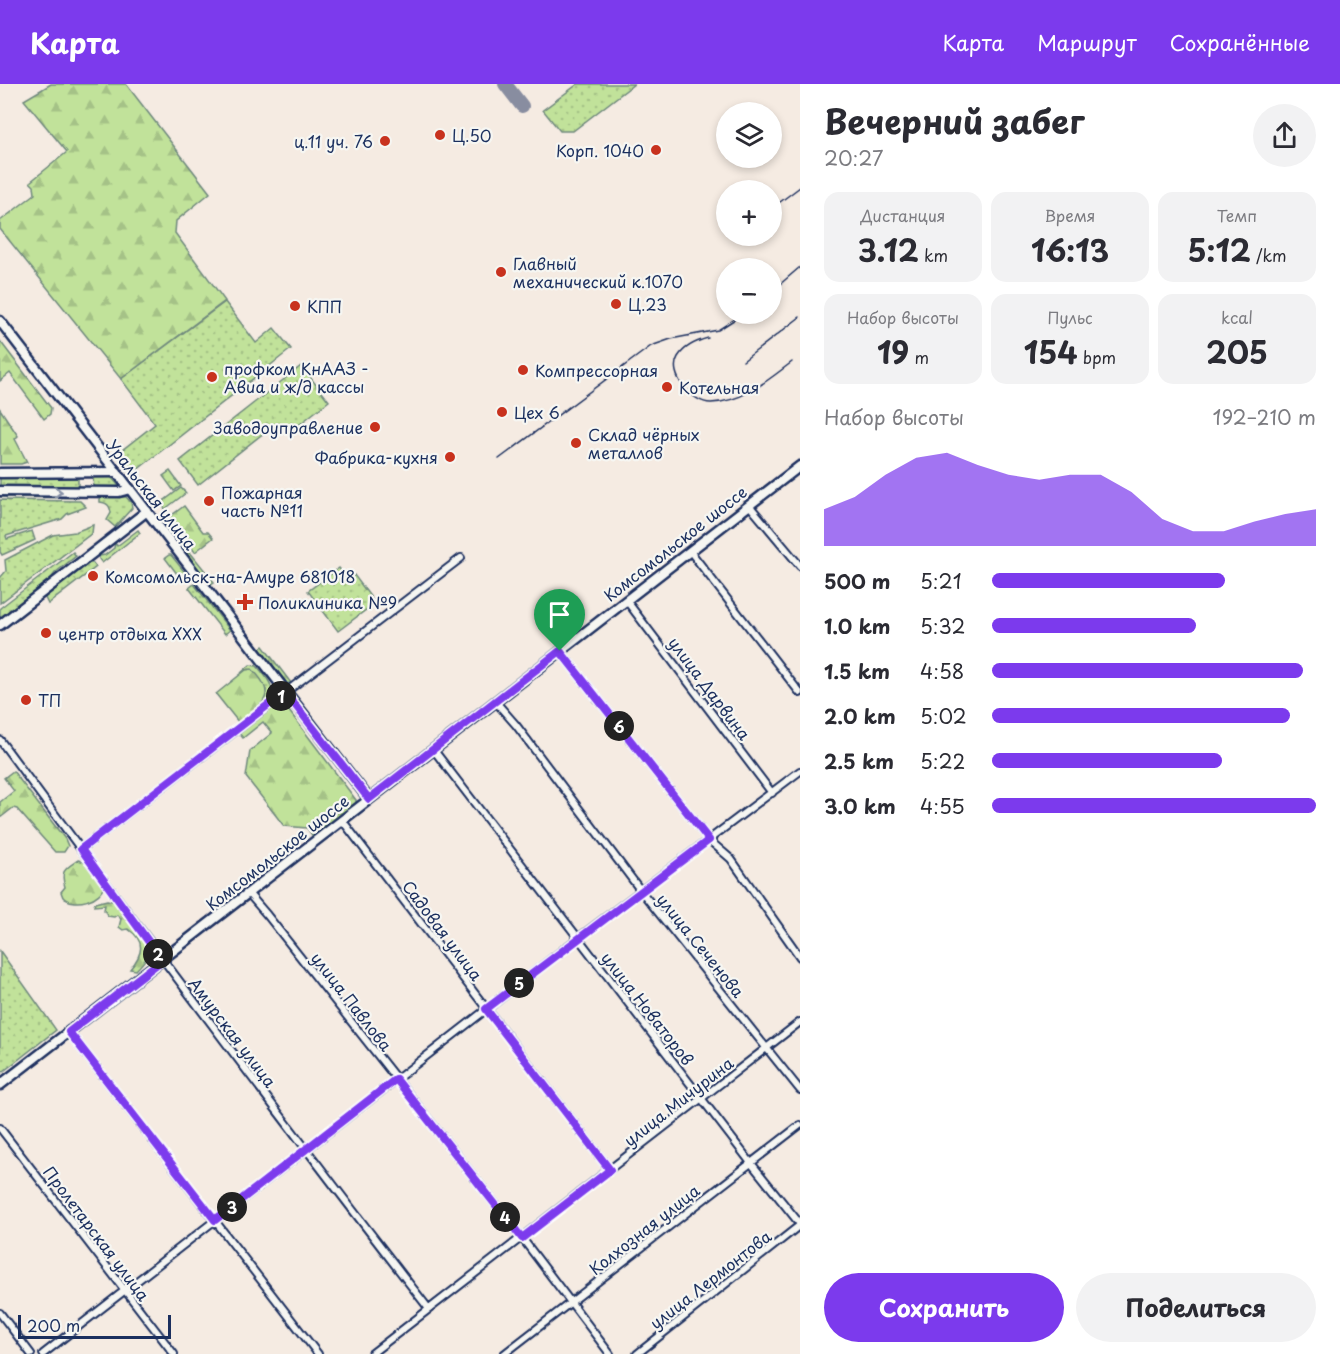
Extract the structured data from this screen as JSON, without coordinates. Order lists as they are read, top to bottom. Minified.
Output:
{"streets":{"street":["Уральская улица","Комсомольское шоссе","улица Дарвина","Садовая улица","улица Сеченова","улица Павлова","улица Новаторов","Амурская улица","улица Мичурина","Колхозная улица","Пролетарская улица","улица Лермонтова"]},"crossings":[["Уральская улица","Комсомольское шоссе"],["Комсомольское шоссе","улица Дарвина"],["Комсомольское шоссе","Садовая улица"],["Комсомольское шоссе","улица Сеченова"],["Комсомольское шоссе","улица Павлова"],["Комсомольское шоссе","улица Новаторов"],["Комсомольское шоссе","Амурская улица"],["Садовая улица","улица Мичурина"],["улица Сеченова","улица Мичурина"],["улица Павлова","улица Мичурина"],["улица Павлова","Колхозная улица"],["улица Новаторов","улица Мичурина"],["улица Новаторов","Колхозная улица"],["улица Новаторов","улица Лермонтова"],["Амурская улица","улица Мичурина"]],"places":{"other":["Ц.50","ц.11 уч. 76","Корп. 1040","Главный механический к.1070","Ц.23","КПП","Компрессорная","профком КнААЗ - Авиа и ж/д кассы","Котельная","Цех 6","Заводоуправление","Склад чёрных металлов","Фабрика-кухня","Пожарная часть №11","Комсомольск-на-Амуре 681018","центр отдыха ХХХ","ТП"],"health":["Поликлиника №9"]},"scale_bar":"200 m","page":{"header":"Карта","nav":["Карта","Маршрут","Сохранённые"],"heading":["Вечерний забег","20:27"],"map_buttons":["+","−"],"stats":[["Дистанция","3.12 km"],["Время","16:13"],["Темп","5:12 /km"],["Набор высоты","19 m"],["Пульс","154 bpm"],["kcal","205"]],"chart":["Набор высоты","192–210 m"],"list":[{"name":"500 m","note":"5:21"},{"name":"1.0 km","note":"5:32"},{"name":"1.5 km","note":"4:58"},{"name":"2.0 km","note":"5:02"},{"name":"2.5 km","note":"5:22"},{"name":"3.0 km","note":"4:55"}],"pins":["1","6","2","5","3","4"],"buttons":["Сохранить","Поделиться"],"scale":"200 m"}}
